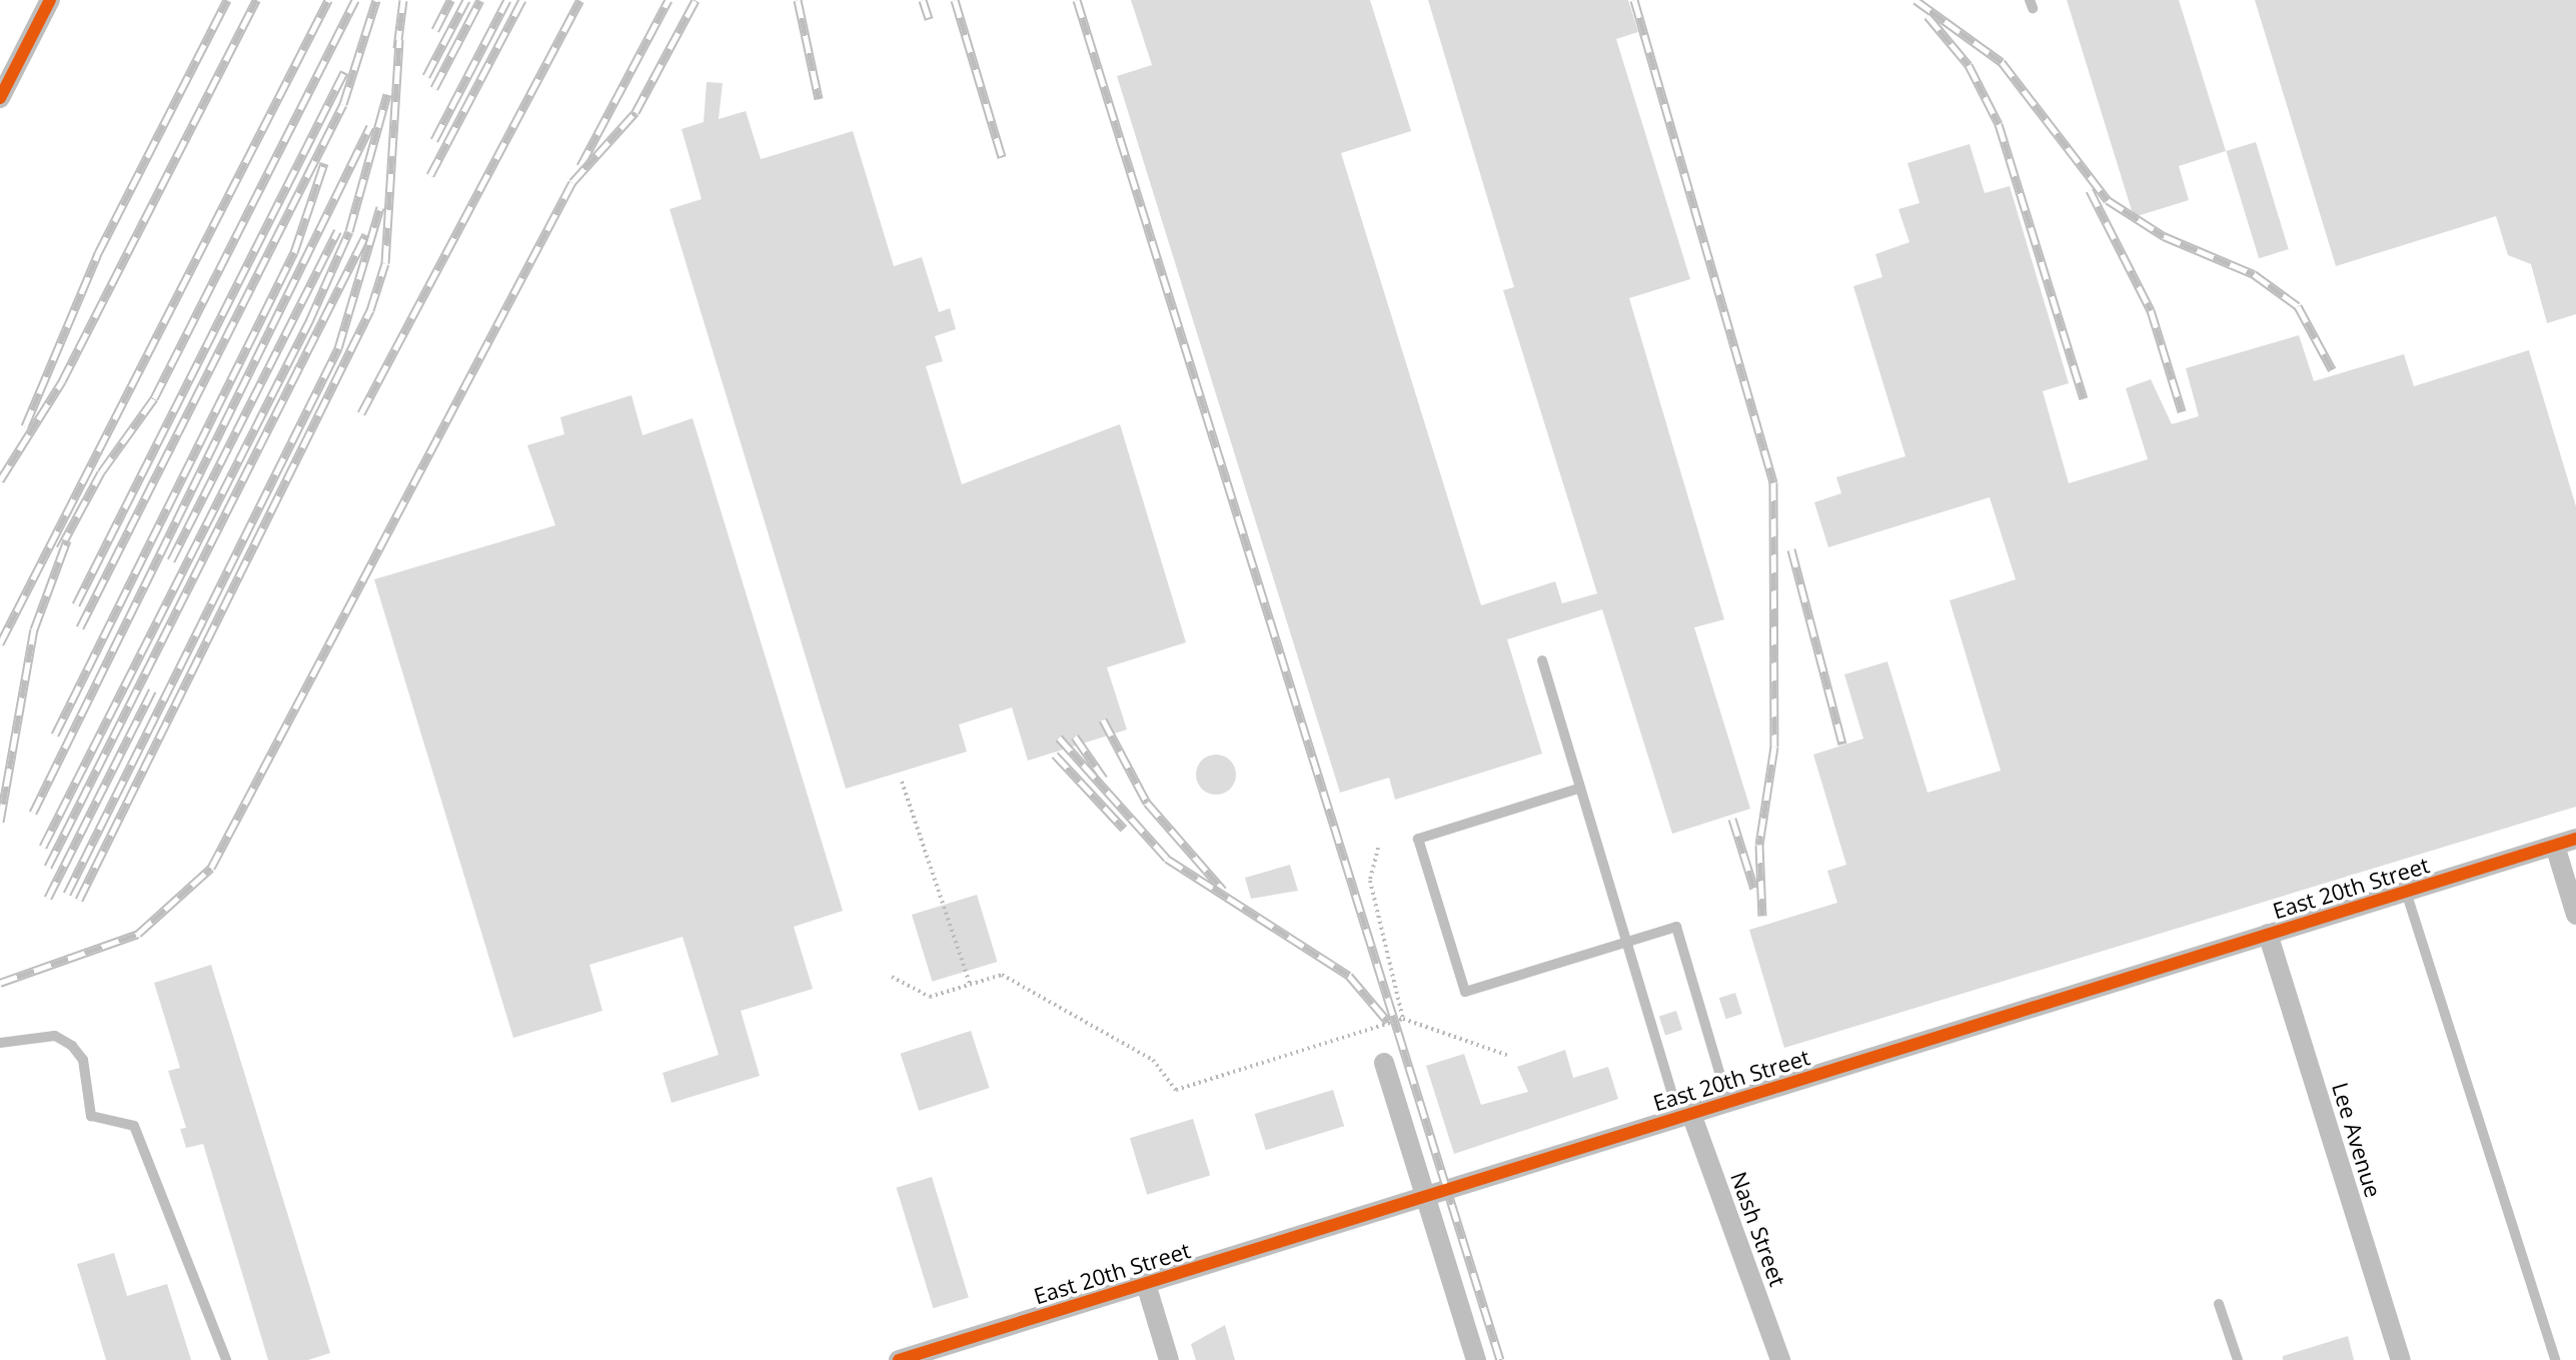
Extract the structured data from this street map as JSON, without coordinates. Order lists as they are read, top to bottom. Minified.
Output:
{"streets":{"street":["East 20th Street","Lee Avenue","Nash Street"]},"crossings":[["East 20th Street","Lee Avenue"],["East 20th Street","Nash Street"]]}
